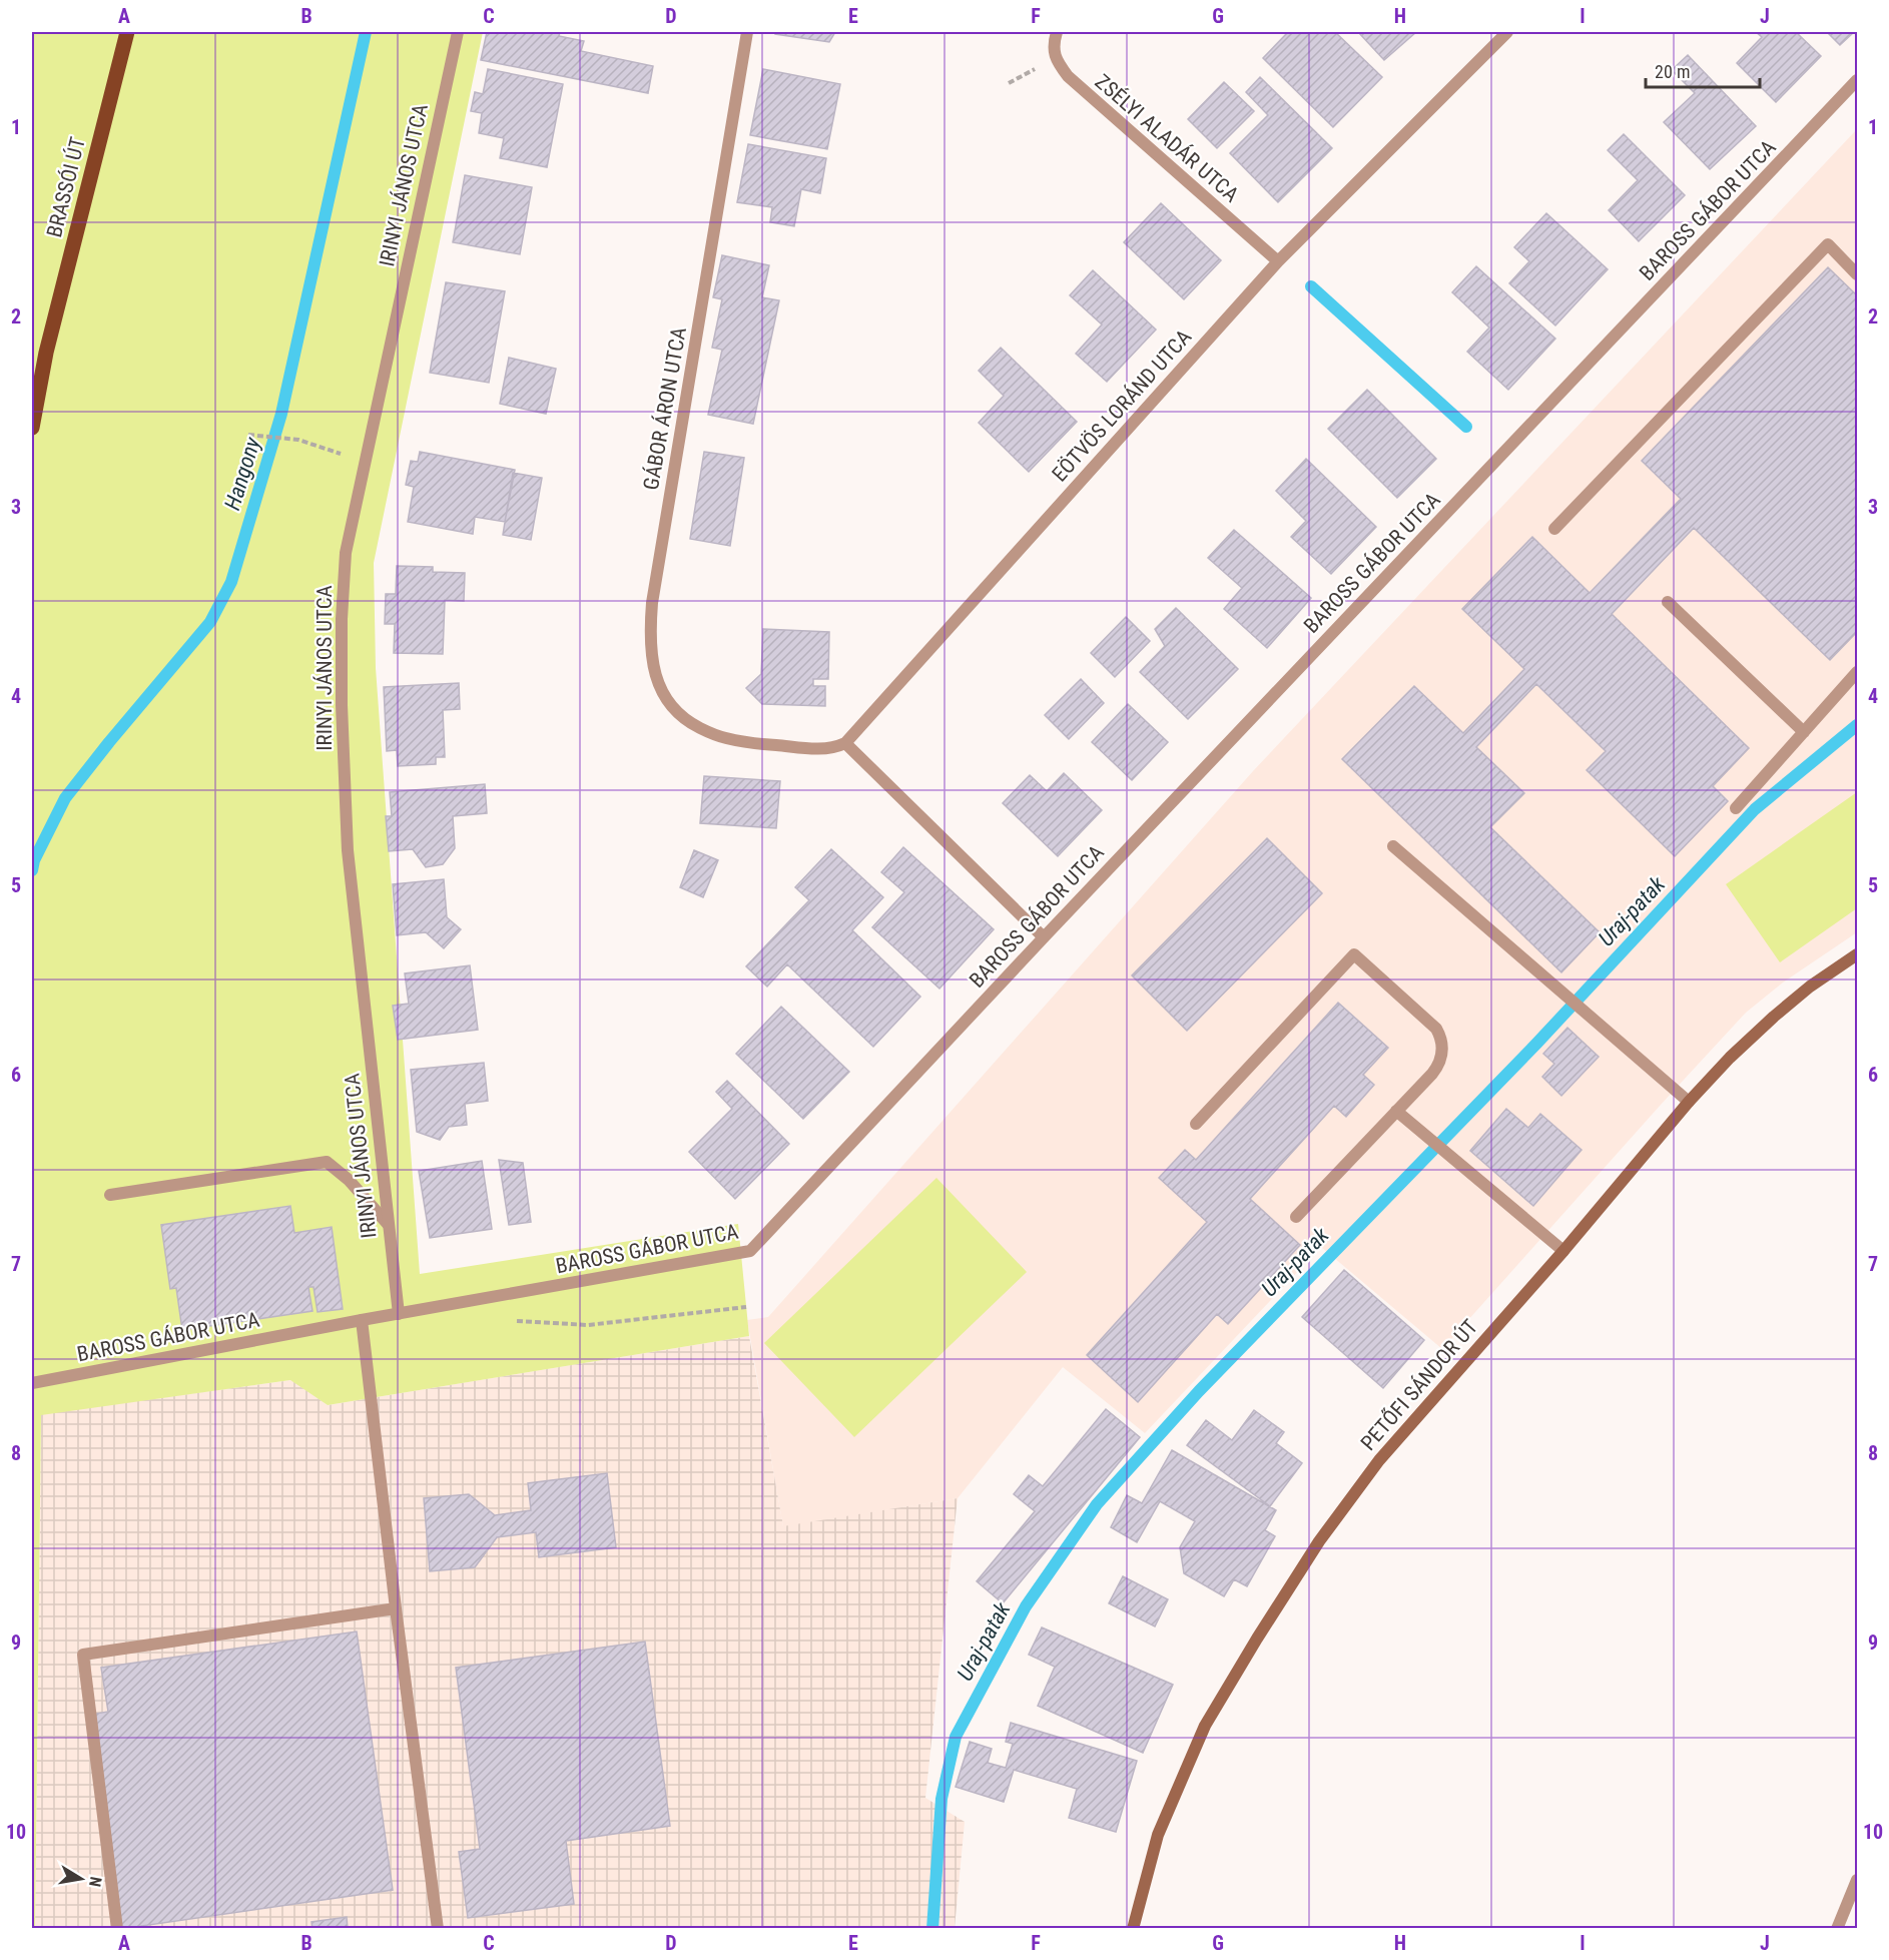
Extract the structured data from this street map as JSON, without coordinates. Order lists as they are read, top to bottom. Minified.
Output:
{"streets":{"main road":["BRASSÓI ÚT"],"street":["ZSÉLYI ALADÁR UTCA","IRINYI JÁNOS UTCA","BAROSS GÁBOR UTCA","EÖTVÖS LORÁND UTCA","GÁBOR ÁRON UTCA","PETŐFI SÁNDOR ÚT"]},"crossings":[["ZSÉLYI ALADÁR UTCA","EÖTVÖS LORÁND UTCA"],["IRINYI JÁNOS UTCA","BAROSS GÁBOR UTCA"],["EÖTVÖS LORÁND UTCA","GÁBOR ÁRON UTCA"]],"water":["Hangony","Uraj-patak"],"scale_bar":"20 m","north":"right","grid":{"columns":["A","B","C","D","E","F","G","H","I","J"],"rows":["1","2","3","4","5","6","7","8","9","10"]}}
